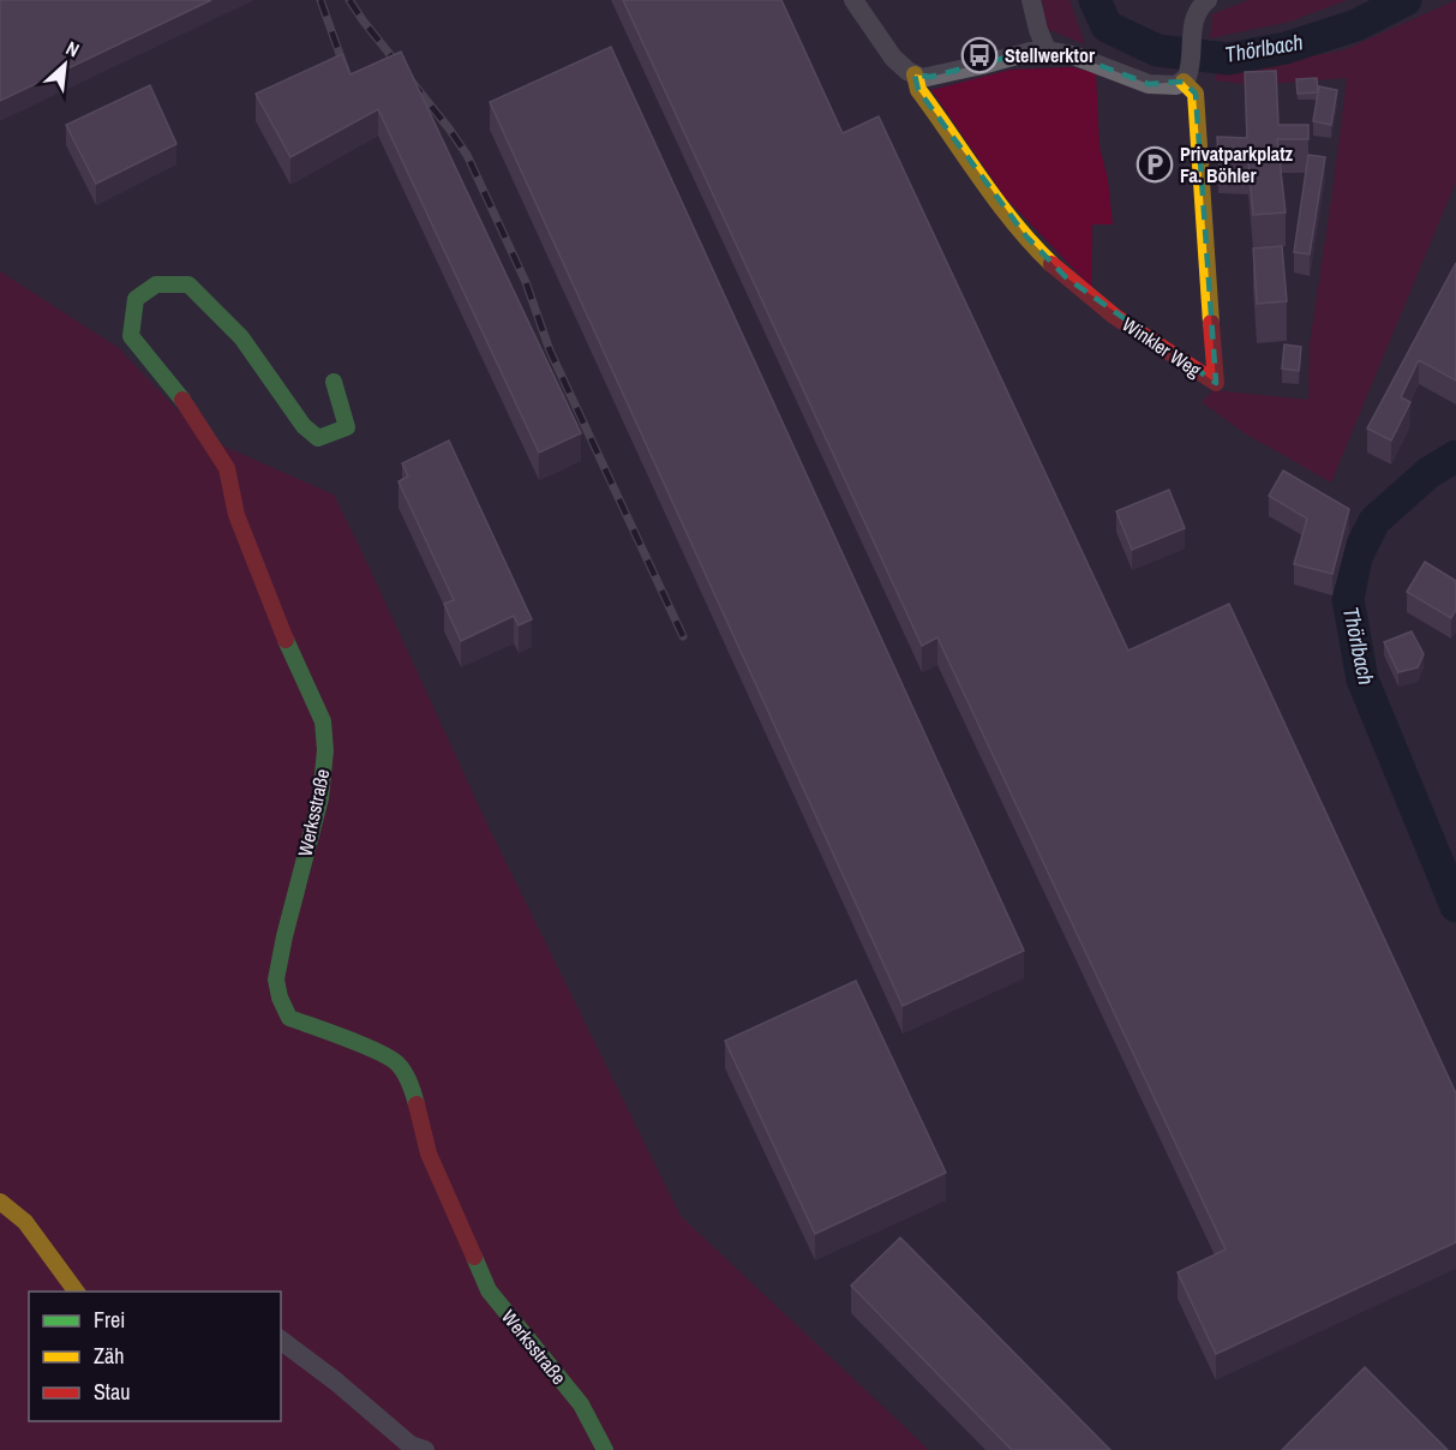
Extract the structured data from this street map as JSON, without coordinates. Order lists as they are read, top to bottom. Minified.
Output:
{"streets":{"street":["Winkler Weg","Werksstraße"]},"water":["Thörlbach"],"places":{"bus stop":["Stellwerktor"],"parking":["Privatparkplatz Fa. Böhler"]},"legend":["Frei","Zäh","Stau"],"north":"top right"}
